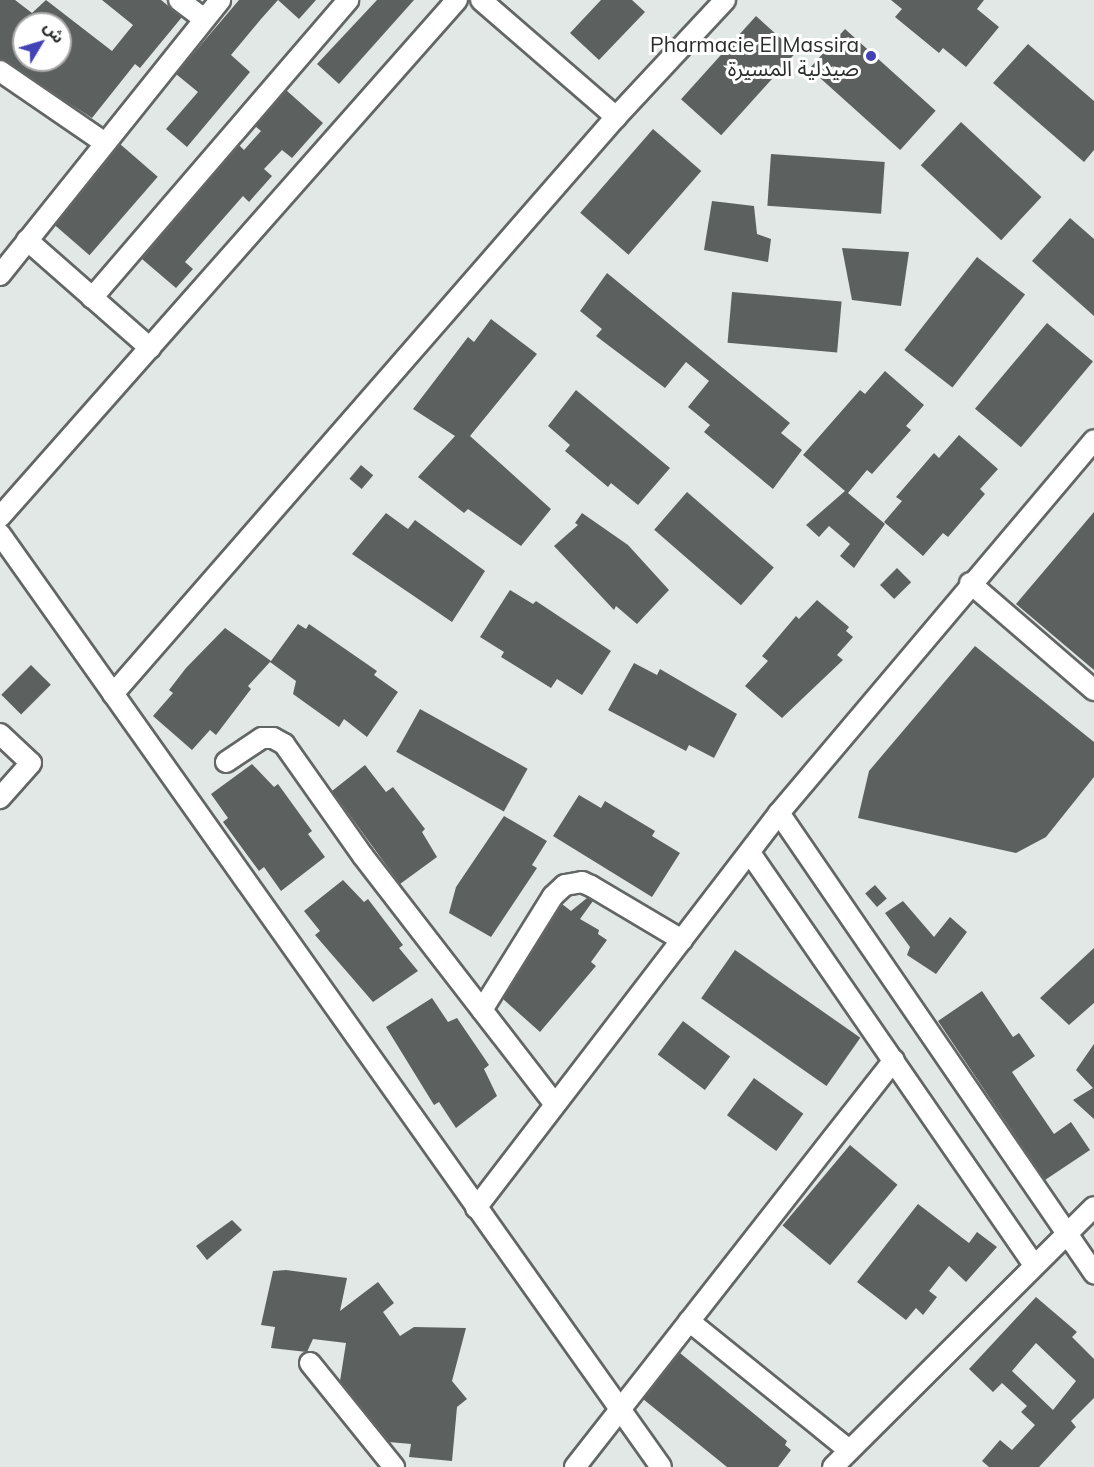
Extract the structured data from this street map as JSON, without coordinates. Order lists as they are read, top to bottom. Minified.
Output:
{"places":["Pharmacie El Massira صيدلية المسيرة"],"north":"top right"}
